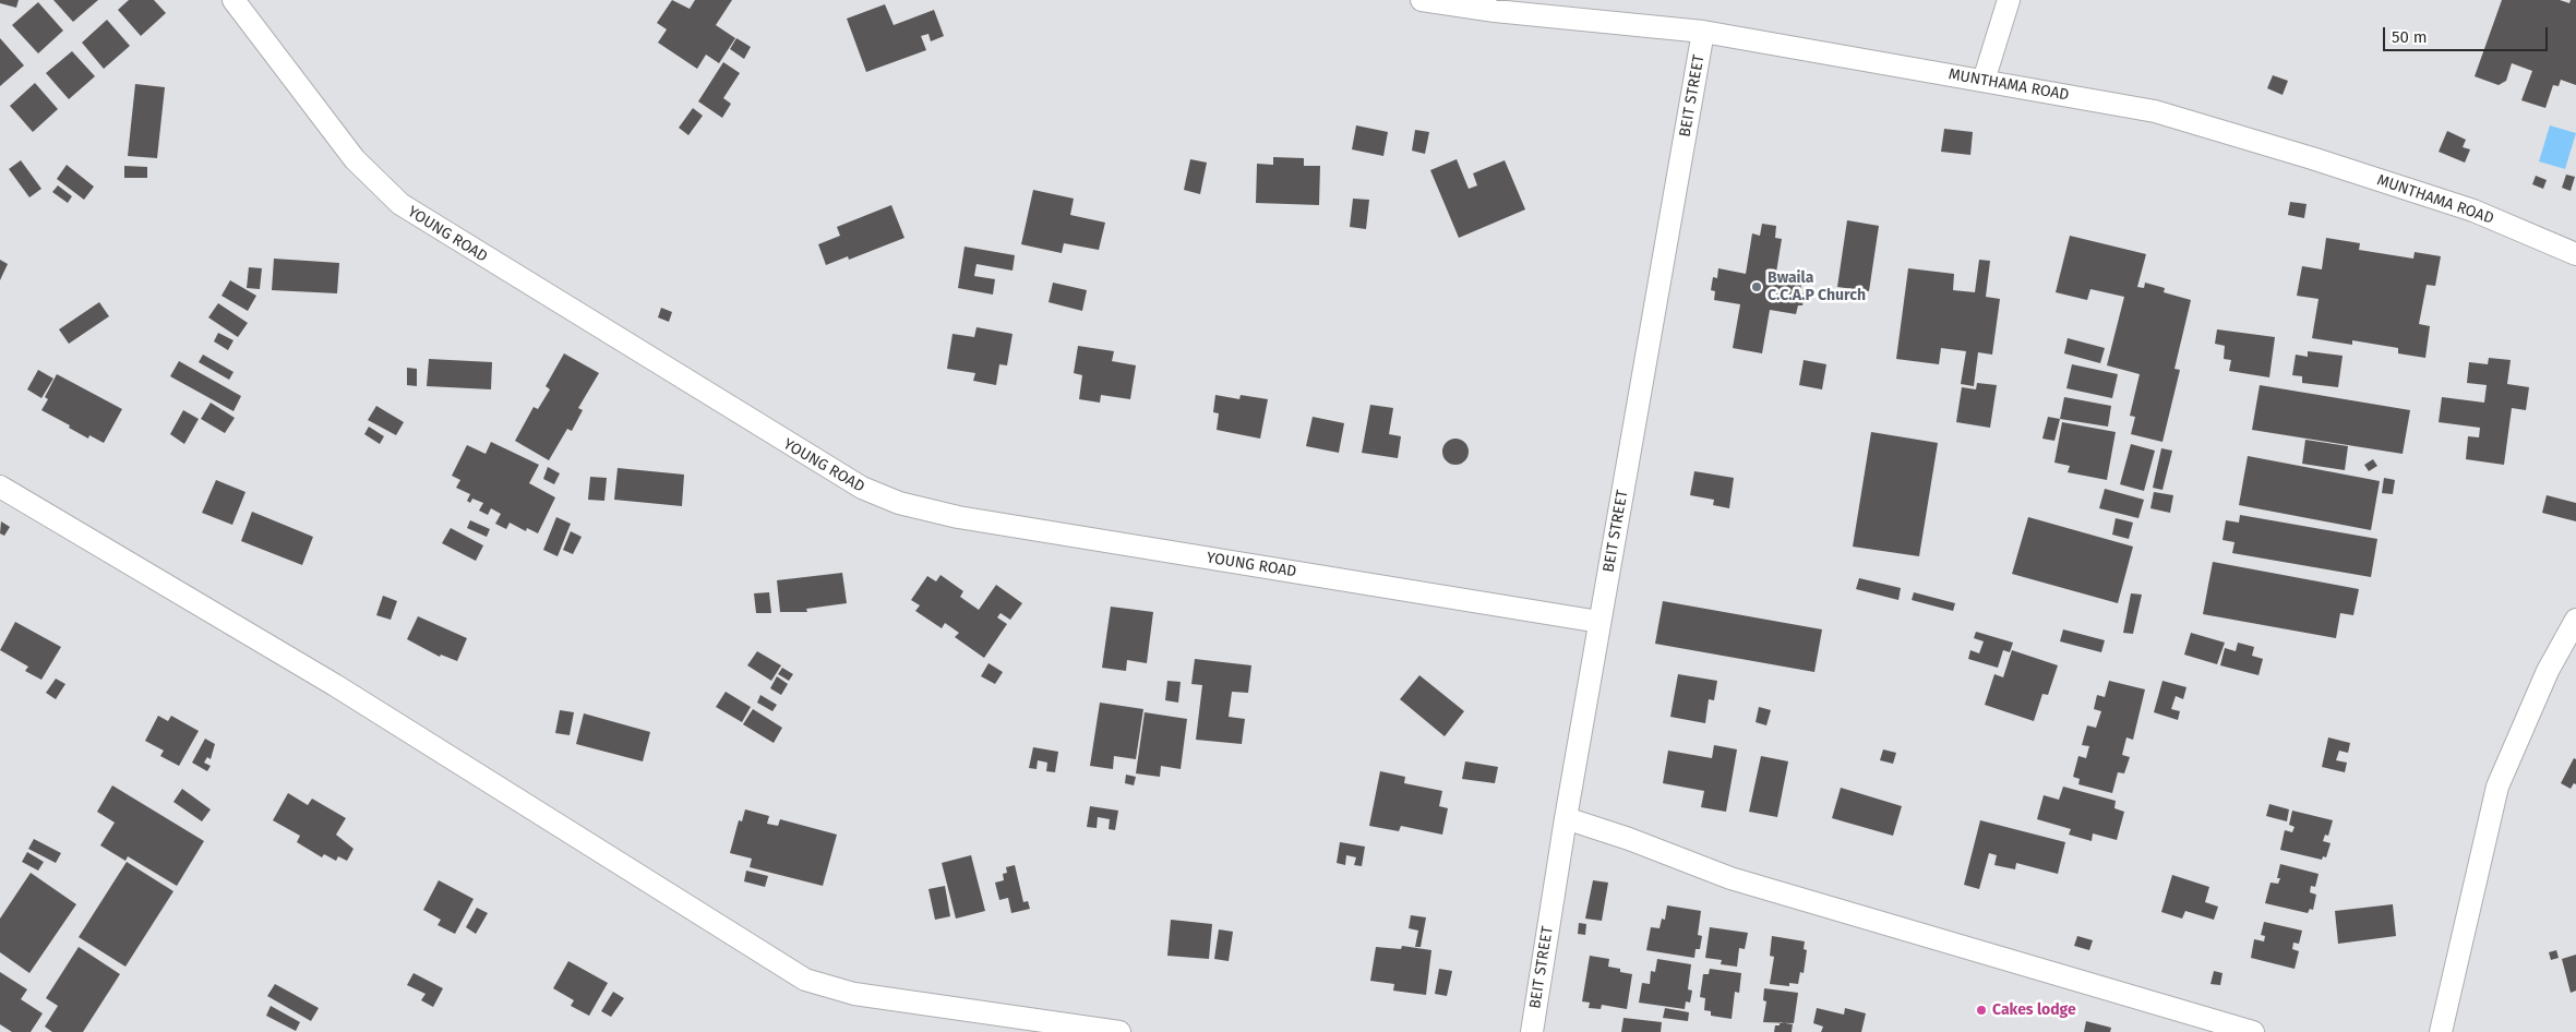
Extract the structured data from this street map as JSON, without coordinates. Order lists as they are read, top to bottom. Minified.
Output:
{"streets":{"street":["MUNTHAMA ROAD","BEIT STREET","YOUNG ROAD"]},"crossings":[["MUNTHAMA ROAD","BEIT STREET"],["BEIT STREET","YOUNG ROAD"]],"places":["Bwaila C.C.A.P Church","Cakes lodge"],"scale_bar":"50 m"}
